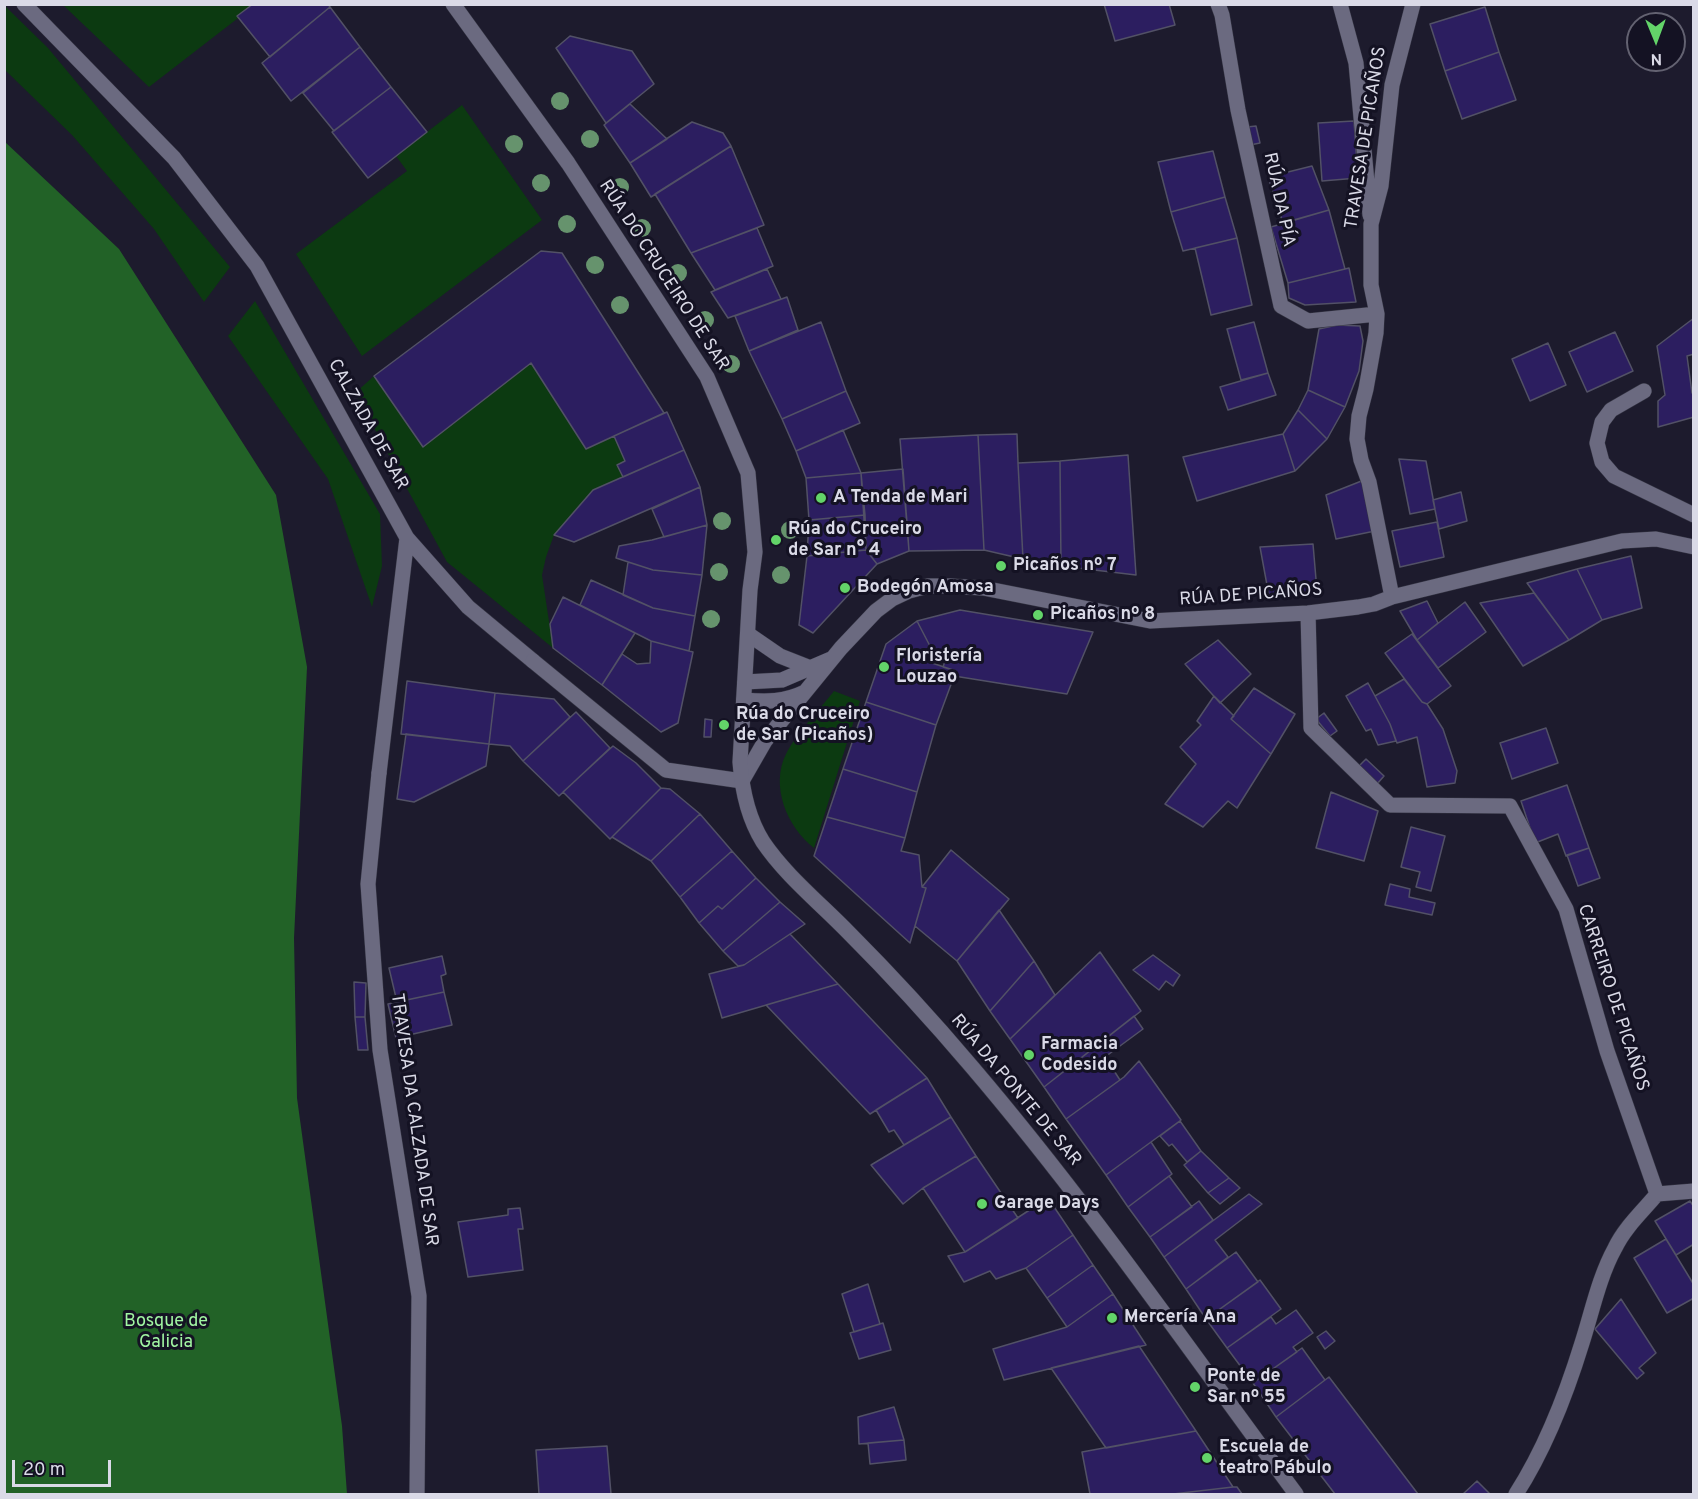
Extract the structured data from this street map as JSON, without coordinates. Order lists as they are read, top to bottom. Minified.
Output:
{"streets":{"street":["TRAVESA DE PICAÑOS","RÚA DA PÍA","RÚA DO CRUCEIRO DE SAR","CALZADA DE SAR","RÚA DE PICAÑOS","CARREIRO DE PICAÑOS","RÚA DA PONTE DE SAR","TRAVESA DA CALZADA DE SAR"]},"crossings":[["TRAVESA DE PICAÑOS","RÚA DA PÍA"],["TRAVESA DE PICAÑOS","RÚA DE PICAÑOS"],["RÚA DO CRUCEIRO DE SAR","CALZADA DE SAR"],["RÚA DO CRUCEIRO DE SAR","RÚA DE PICAÑOS"],["RÚA DO CRUCEIRO DE SAR","RÚA DA PONTE DE SAR"],["CALZADA DE SAR","RÚA DE PICAÑOS"],["CALZADA DE SAR","RÚA DA PONTE DE SAR"],["CALZADA DE SAR","TRAVESA DA CALZADA DE SAR"],["RÚA DE PICAÑOS","CARREIRO DE PICAÑOS"],["RÚA DE PICAÑOS","RÚA DA PONTE DE SAR"]],"parks":["Bosque de Galicia"],"places":["A Tenda de Mari","Rúa do Cruceiro de Sar n° 4","Picaños nº 7","Bodegón Amosa","Picaños nº 8","Floristería Louzao","Rúa do Cruceiro de Sar (Picaños)","Farmacia Codesido","Garage Days","Mercería Ana","Ponte de Sar nº 55","Escuela de teatro Pábulo"],"scale_bar":"20 m","north":"bottom"}
